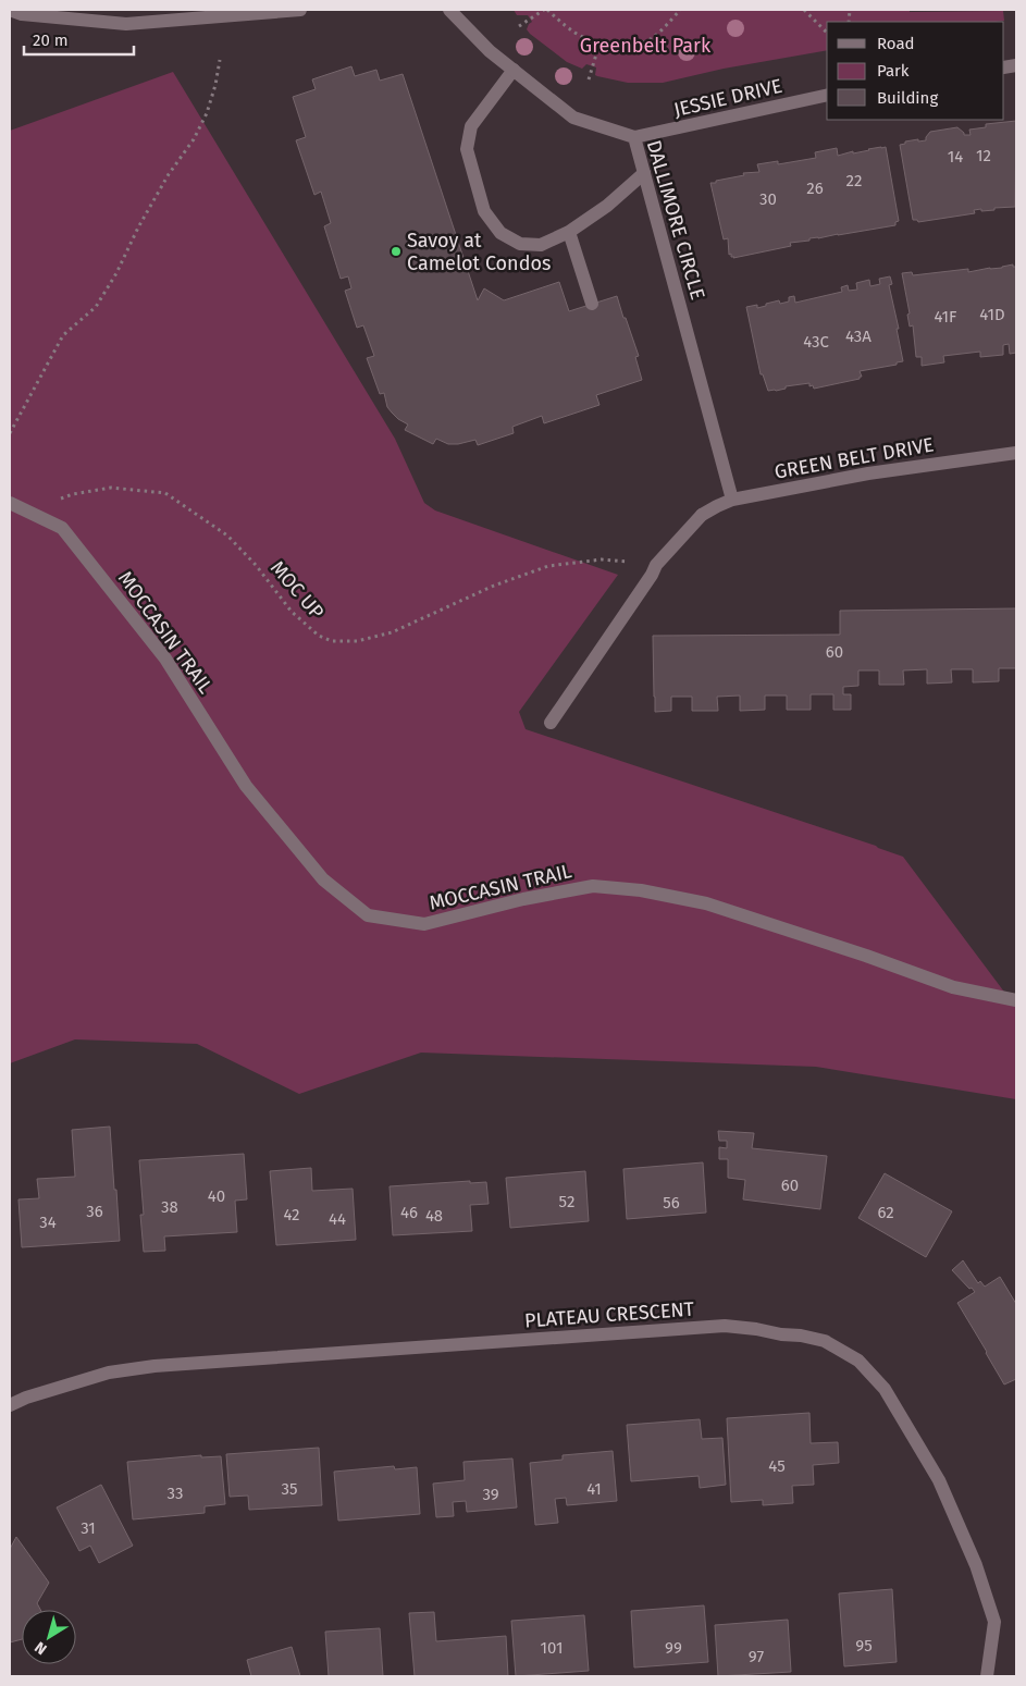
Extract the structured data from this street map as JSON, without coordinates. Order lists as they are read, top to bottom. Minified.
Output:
{"streets":{"street":["JESSIE DRIVE","DALLIMORE CIRCLE","GREEN BELT DRIVE","MOCCASIN TRAIL","PLATEAU CRESCENT"],"path":["MOC UP"]},"crossings":[["JESSIE DRIVE","DALLIMORE CIRCLE"],["DALLIMORE CIRCLE","GREEN BELT DRIVE"],["GREEN BELT DRIVE","MOC UP"],["MOC UP","MOCCASIN TRAIL"]],"parks":["Greenbelt Park"],"places":["Savoy at Camelot Condos"],"house_numbers":["12","14","22","26","30","41D","41F","43A","43C","60","60","40","52","56","38","36","46","62","42","48","44","34","45","35","41","33","39","31","95","101","99","97"],"legend":["Road","Park","Building"],"scale_bar":"20 m","north":"bottom left"}
